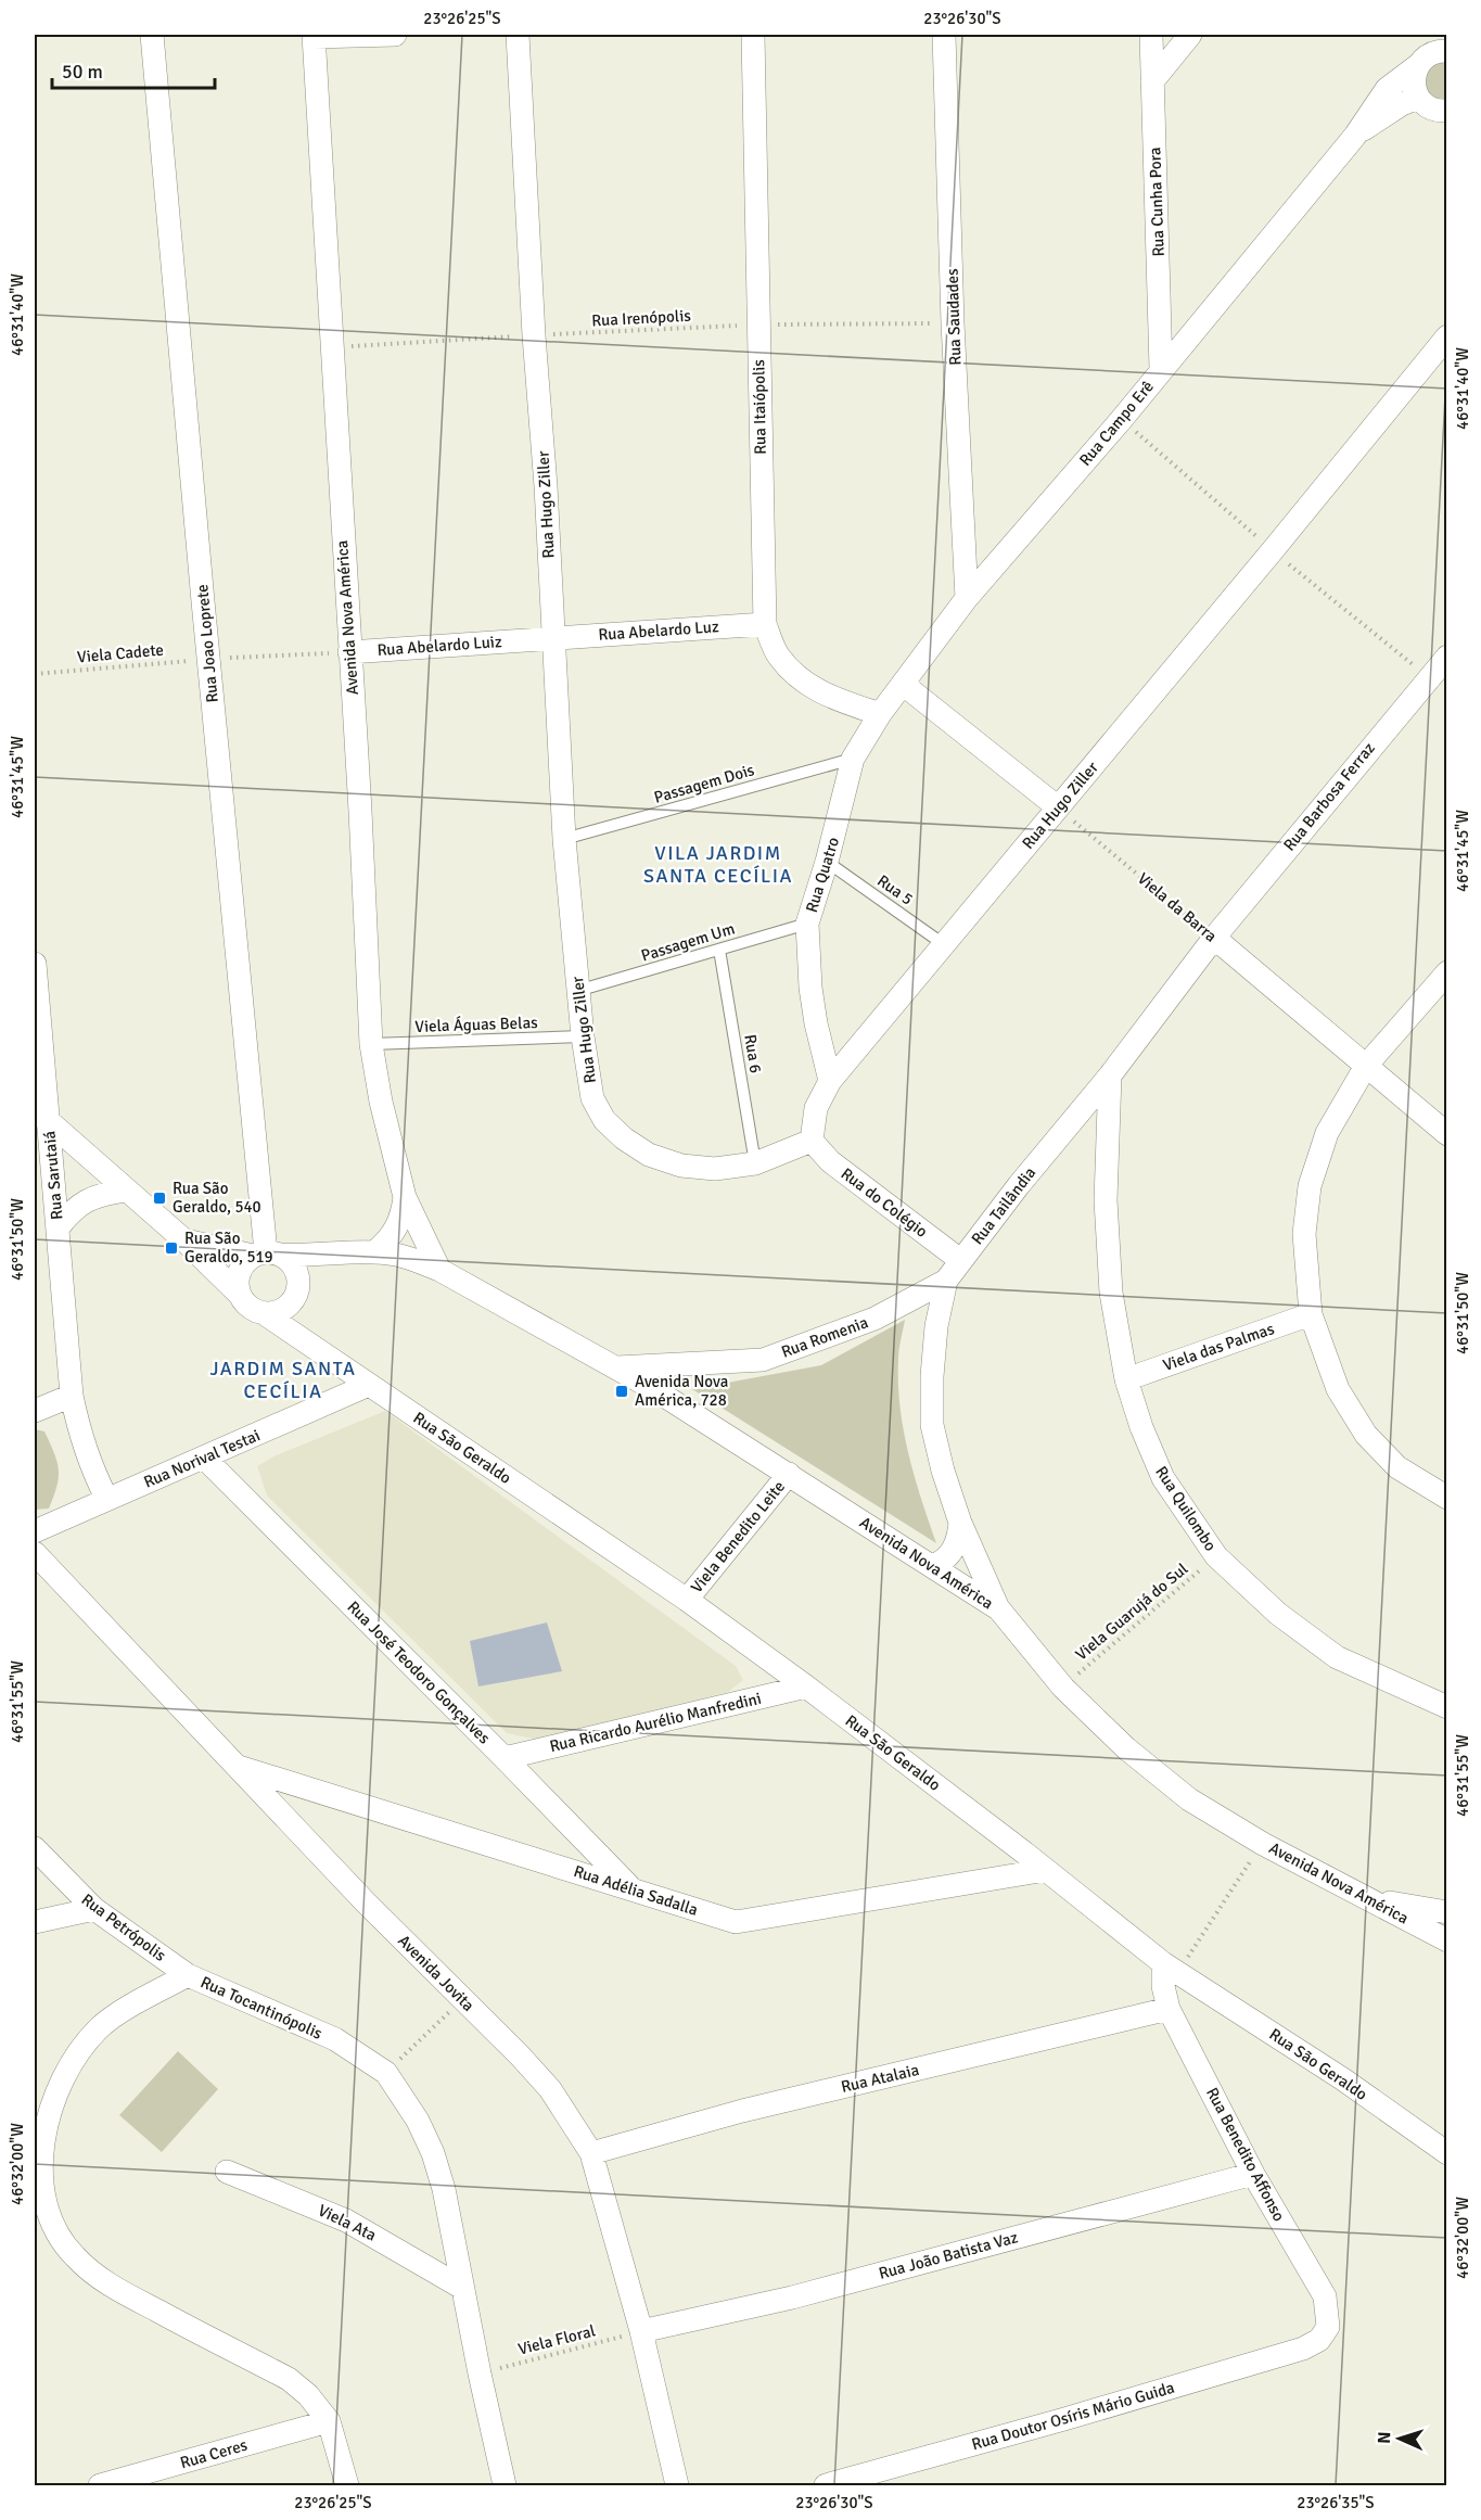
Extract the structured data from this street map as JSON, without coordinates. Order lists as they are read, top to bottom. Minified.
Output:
{"streets":{"street":["Rua Cunha Pora","Rua Saudades","Rua Itaiópolis","Rua Campo Erê","Rua Hugo Ziller","Avenida Nova América","Rua Abelardo Luz","Rua Joao Loprete","Rua Abelardo Luiz","Rua Barbosa Ferraz","Rua Quatro","Viela da Barra","Rua Sarutaiá","Rua do Colégio","Rua Tailândia","Rua Romenia","Viela das Palmas","Rua São Geraldo","Rua Norival Testai","Rua Quilombo","Viela Benedito Leite","Rua José Teodoro Gonçalves","Rua Ricardo Aurélio Manfredini","Rua Adélia Sadalla","Rua Petrópolis","Avenida Jovita","Rua Tocantinópolis","Rua Atalaia","Rua Benedito Affonso","Viela Ata","Rua João Batista Vaz","Rua Doutor Osíris Mário Guida","Rua Ceres"],"lane":["Passagem Dois","Rua 5","Passagem Um","Viela Águas Belas","Rua 6"],"path":["Rua Irenópolis","Viela Cadete","Viela Guarujá do Sul","Viela Floral"]},"crossings":[["Rua Cunha Pora","Rua Campo Erê"],["Rua Saudades","Rua Irenópolis"],["Rua Saudades","Rua Campo Erê"],["Rua Irenópolis","Rua Itaiópolis"],["Rua Irenópolis","Rua Hugo Ziller"],["Rua Irenópolis","Avenida Nova América"],["Rua Itaiópolis","Rua Campo Erê"],["Rua Itaiópolis","Rua Abelardo Luz"],["Rua Itaiópolis","Rua Quatro"],["Rua Campo Erê","Rua Quatro"],["Rua Hugo Ziller","Rua Abelardo Luz"],["Rua Hugo Ziller","Rua Abelardo Luiz"],["Rua Hugo Ziller","Passagem Dois"],["Rua Hugo Ziller","Rua Quatro"],["Rua Hugo Ziller","Rua 5"],["Rua Hugo Ziller","Viela da Barra"],["Rua Hugo Ziller","Passagem Um"],["Rua Hugo Ziller","Viela Águas Belas"],["Rua Hugo Ziller","Rua 6"],["Rua Hugo Ziller","Rua do Colégio"],["Avenida Nova América","Rua Abelardo Luiz"],["Avenida Nova América","Viela Águas Belas"],["Avenida Nova América","Rua Tailândia"],["Avenida Nova América","Rua Romenia"],["Avenida Nova América","Viela Benedito Leite"],["Avenida Nova América","Viela Guarujá do Sul"],["Rua Abelardo Luz","Rua Abelardo Luiz"],["Rua Joao Loprete","Viela Cadete"],["Rua Joao Loprete","Rua São Geraldo"],["Passagem Dois","Rua Quatro"],["Rua Barbosa Ferraz","Viela da Barra"],["Rua Barbosa Ferraz","Rua Tailândia"],["Rua Quatro","Rua 5"],["Rua Quatro","Passagem Um"],["Viela da Barra","Rua Tailândia"],["Passagem Um","Rua 6"],["Rua Sarutaiá","Rua Norival Testai"],["Rua do Colégio","Rua Tailândia"],["Rua Tailândia","Rua Romenia"],["Rua Tailândia","Rua Quilombo"],["Viela das Palmas","Rua Quilombo"],["Rua São Geraldo","Rua Norival Testai"],["Rua São Geraldo","Viela Benedito Leite"],["Rua São Geraldo","Rua Ricardo Aurélio Manfredini"],["Rua São Geraldo","Rua Adélia Sadalla"],["Rua São Geraldo","Rua Benedito Affonso"],["Rua Norival Testai","Rua José Teodoro Gonçalves"],["Rua Quilombo","Viela Guarujá do Sul"],["Rua José Teodoro Gonçalves","Rua Ricardo Aurélio Manfredini"],["Rua José Teodoro Gonçalves","Rua Adélia Sadalla"],["Rua Adélia Sadalla","Avenida Jovita"],["Rua Petrópolis","Rua Tocantinópolis"],["Avenida Jovita","Rua Atalaia"],["Avenida Jovita","Rua João Batista Vaz"],["Avenida Jovita","Viela Floral"],["Rua Tocantinópolis","Viela Ata"],["Rua Tocantinópolis","Viela Floral"],["Rua Tocantinópolis","Rua Ceres"],["Rua Atalaia","Rua Benedito Affonso"],["Rua Benedito Affonso","Rua João Batista Vaz"],["Rua Benedito Affonso","Rua Doutor Osíris Mário Guida"],["Rua João Batista Vaz","Viela Floral"]],"districts":["VILA JARDIM SANTA CECÍLIA","JARDIM SANTA CECÍLIA"],"places":{"transit":["Rua São Geraldo, 540","Rua São Geraldo, 519","Avenida Nova América, 728"]},"scale_bar":"50 m","north":"left","coordinates":["23°26'25\"S","23°26'30\"S","46°31'40\"W","46°31'45\"W","46°31'50\"W","46°31'55\"W","46°32'00\"W","23°26'35\"S"]}
